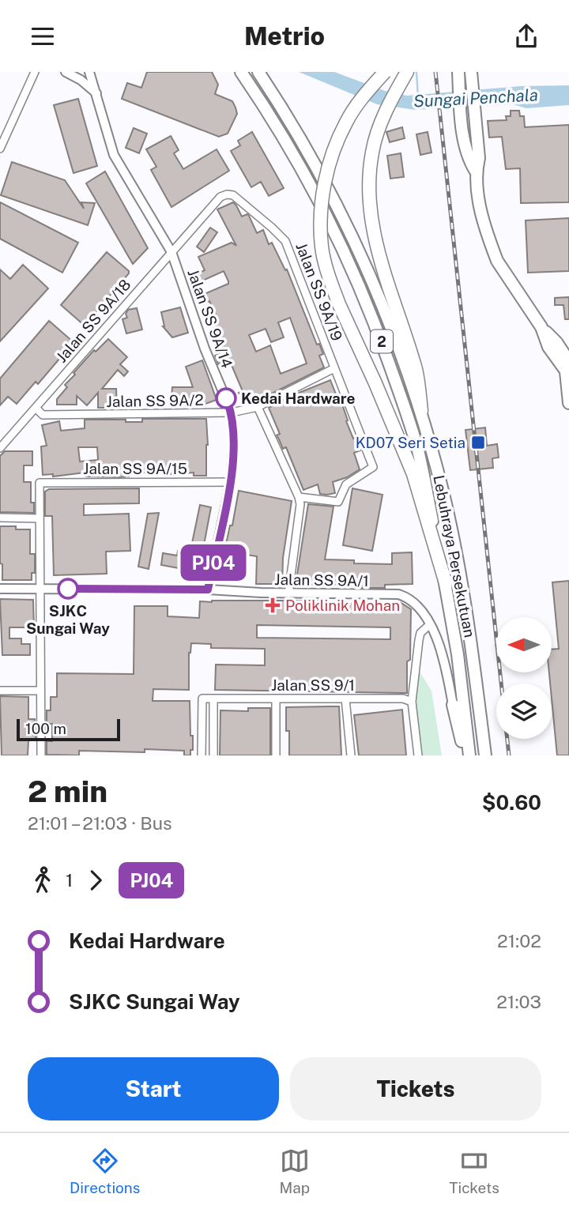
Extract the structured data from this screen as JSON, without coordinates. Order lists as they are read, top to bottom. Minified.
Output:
{"streets":{"main road":["2","Lebuhraya Persekutuan"],"street":["Jalan SS 9A/19","Jalan SS 9A/14","Jalan SS 9A/18","Jalan SS 9A/2","Jalan SS 9A/15","Jalan SS 9A/1","Jalan SS 9/1"]},"crossings":[["Jalan SS 9A/19","Jalan SS 9A/14"],["Jalan SS 9A/19","Jalan SS 9A/18"],["Jalan SS 9A/19","Jalan SS 9A/2"],["Jalan SS 9A/14","Jalan SS 9A/18"],["Jalan SS 9A/14","Jalan SS 9A/2"],["Jalan SS 9A/14","Jalan SS 9A/15"],["Jalan SS 9A/14","Jalan SS 9A/1"],["Jalan SS 9A/18","Jalan SS 9A/2"]],"water":["Sungai Penchala"],"places":{"other":["Kedai Hardware","SJKC Sungai Way"],"transit":["KD07 Seri Setia"],"health":["Poliklinik Mohan"]},"lines":["bus line PJ04"],"scale_bar":"100 m","north":"left","page":{"header":"Metrio","on_map":"PJ04","scale":"100 m","heading":["2 min","21:01 – 21:03 · Bus","$0.60"],"legs":["1","PJ04"],"list":[{"name":"Kedai Hardware","value":"21:02"},{"name":"SJKC Sungai Way","value":"21:03"}],"buttons":["Start","Tickets"],"tabs":["Directions","Map","Tickets"]}}
